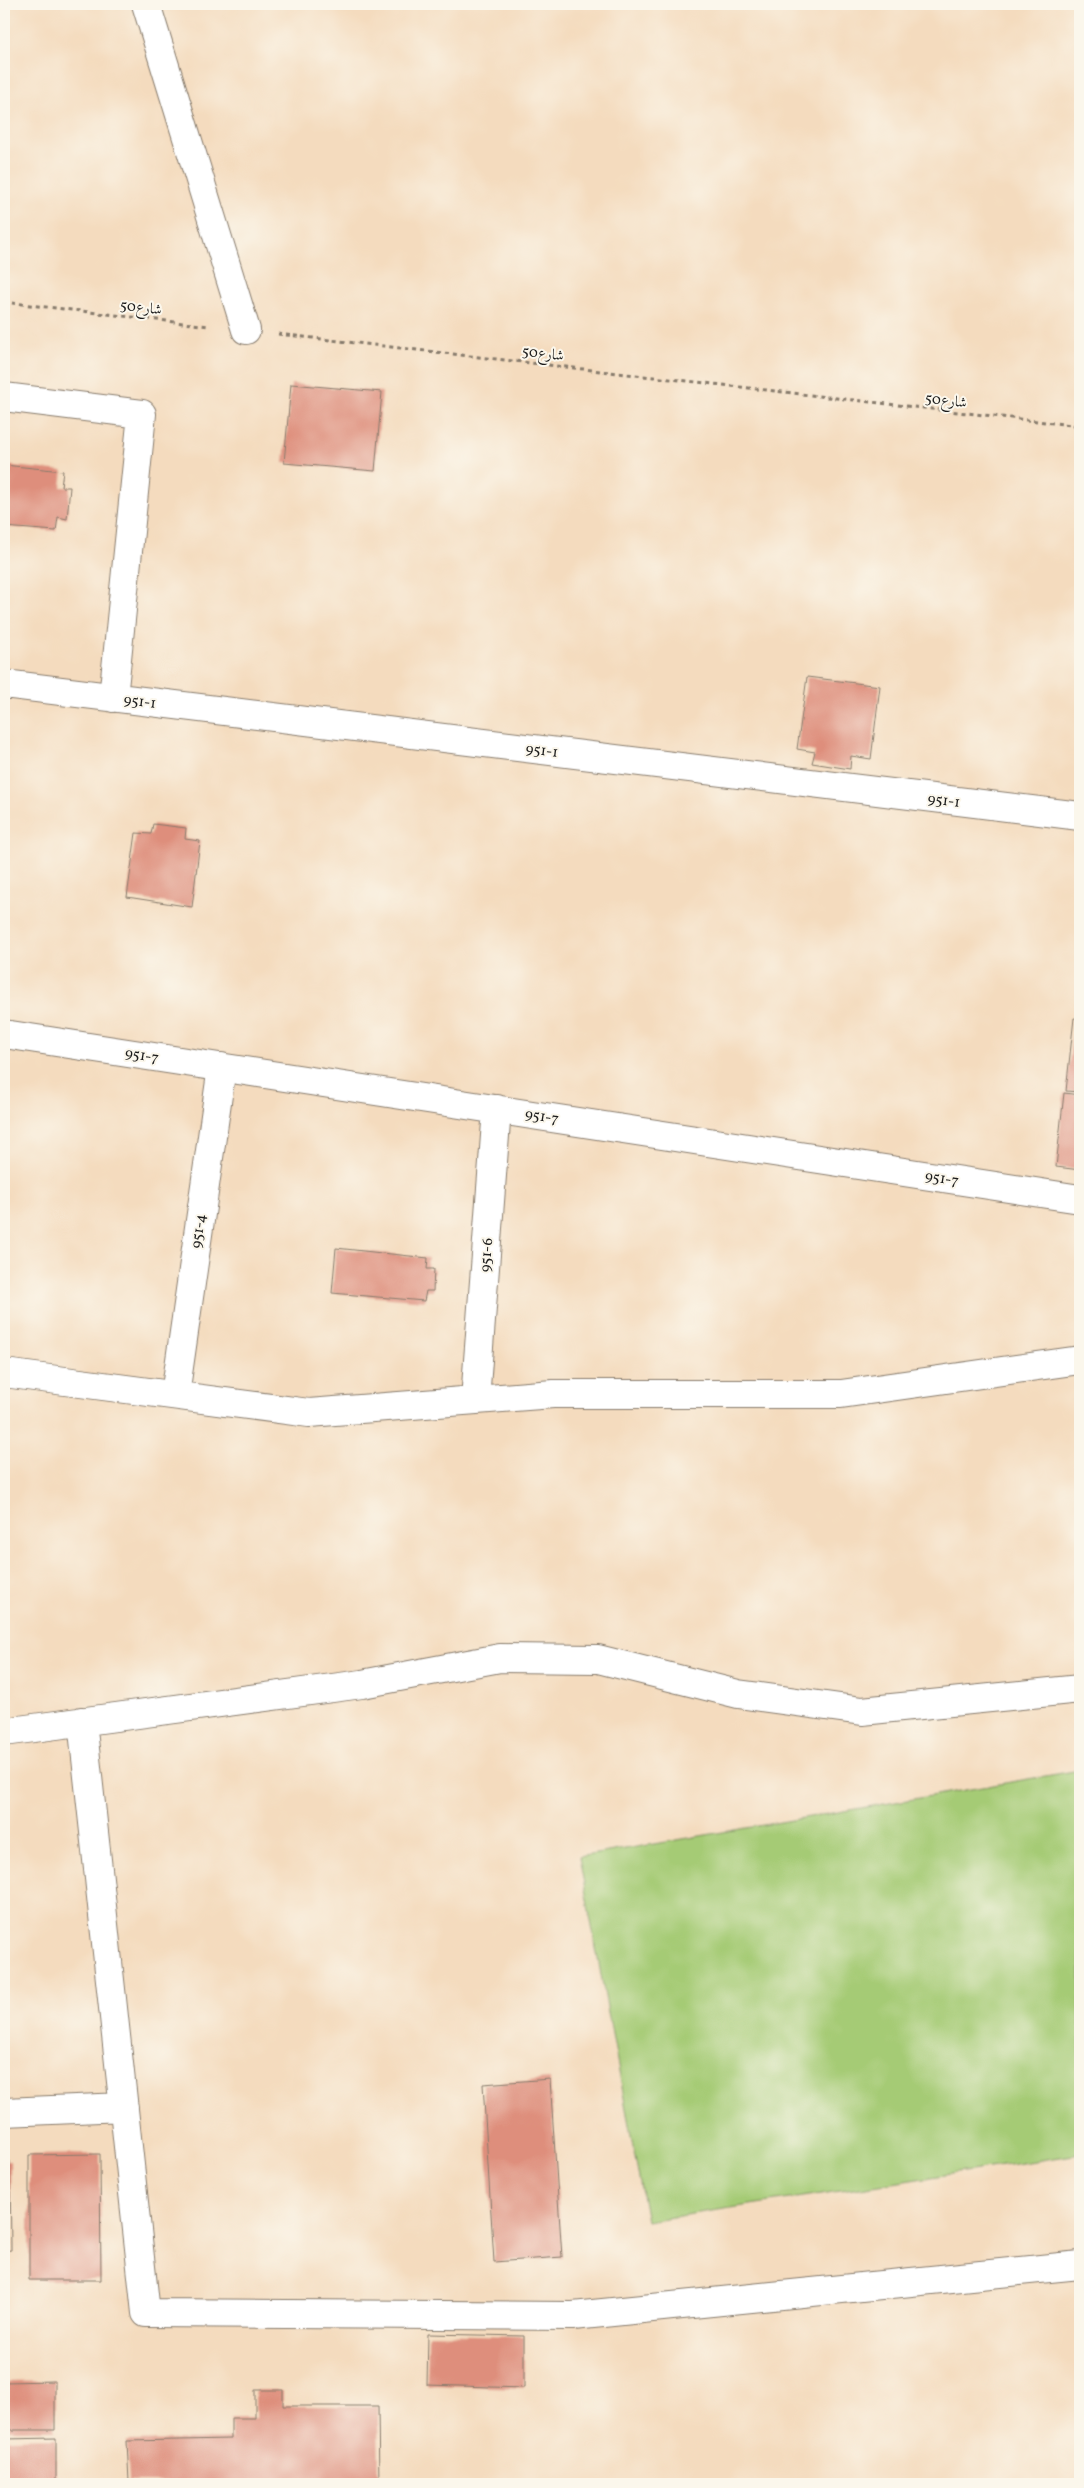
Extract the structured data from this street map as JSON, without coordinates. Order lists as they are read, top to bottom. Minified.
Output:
{"streets":{"street":["951-1","951-7","951-4","951-6"],"path":["شارع50"]},"crossings":[["951-7","951-4"],["951-7","951-6"]]}
